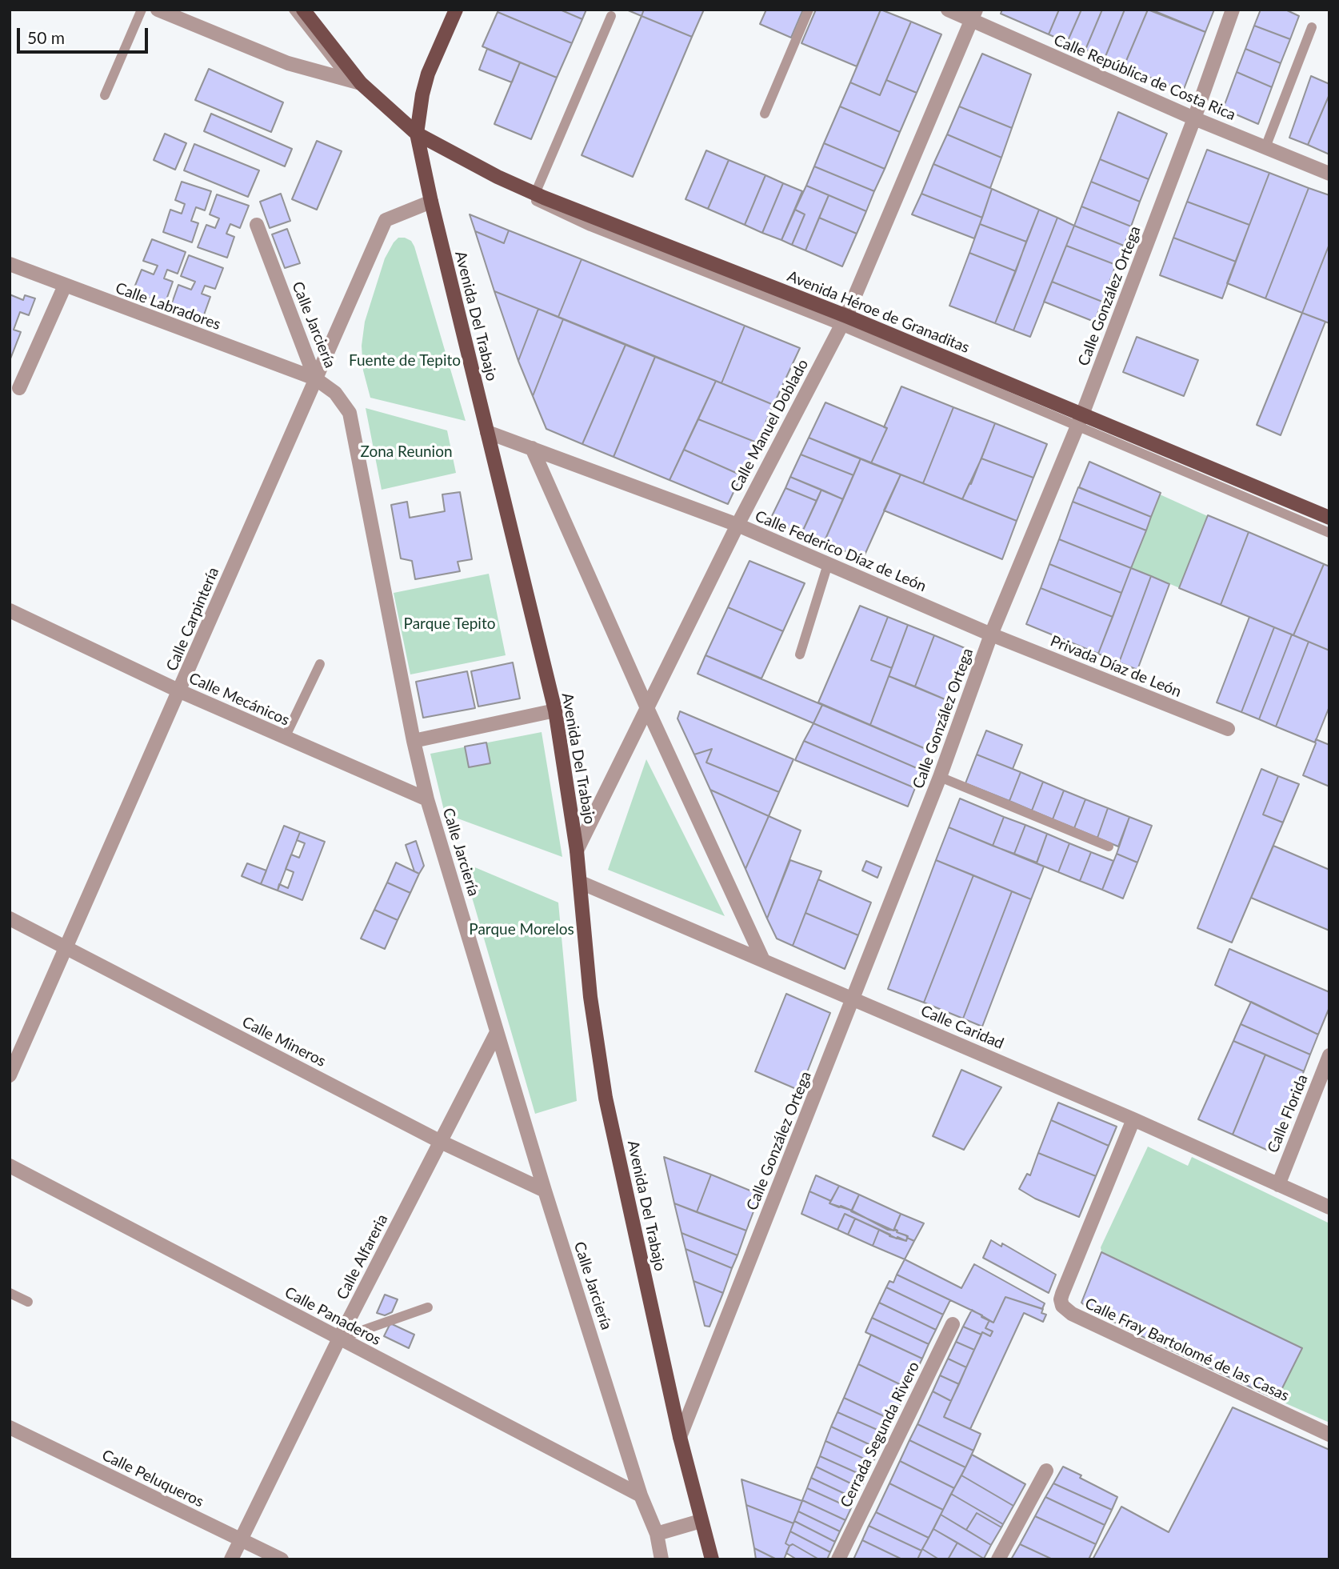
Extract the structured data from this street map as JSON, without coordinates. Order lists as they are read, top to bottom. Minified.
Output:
{"streets":{"main road":["Avenida Héroe de Granaditas","Avenida Del Trabajo"],"street":["Calle República de Costa Rica","Calle González Ortega","Calle Labradores","Calle Jarciería","Calle Manuel Doblado","Calle Federico Díaz de León","Calle Carpintería","Privada Díaz de León","Calle Mecánicos","Calle Caridad","Calle Mineros","Calle Florida","Calle Alfareria","Calle Panaderos","Calle Fray Bartolomé de las Casas","Cerrada Segunda Rivero","Calle Peluqueros"]},"crossings":[["Calle República de Costa Rica","Calle González Ortega"],["Calle República de Costa Rica","Calle Manuel Doblado"],["Calle González Ortega","Avenida Héroe de Granaditas"],["Calle González Ortega","Avenida Del Trabajo"],["Calle González Ortega","Calle Federico Díaz de León"],["Calle González Ortega","Privada Díaz de León"],["Calle González Ortega","Calle Caridad"],["Calle Labradores","Calle Jarciería"],["Calle Labradores","Calle Carpintería"],["Avenida Héroe de Granaditas","Avenida Del Trabajo"],["Avenida Héroe de Granaditas","Calle Manuel Doblado"],["Avenida Del Trabajo","Calle Manuel Doblado"],["Avenida Del Trabajo","Calle Federico Díaz de León"],["Avenida Del Trabajo","Calle Carpintería"],["Avenida Del Trabajo","Calle Caridad"],["Calle Jarciería","Calle Carpintería"],["Calle Jarciería","Calle Mecánicos"],["Calle Jarciería","Calle Mineros"],["Calle Jarciería","Calle Alfareria"],["Calle Jarciería","Calle Panaderos"],["Calle Manuel Doblado","Calle Federico Díaz de León"],["Calle Federico Díaz de León","Privada Díaz de León"],["Calle Carpintería","Calle Mecánicos"],["Calle Carpintería","Calle Mineros"],["Calle Caridad","Calle Florida"],["Calle Caridad","Calle Fray Bartolomé de las Casas"],["Calle Mineros","Calle Alfareria"],["Calle Alfareria","Calle Panaderos"],["Calle Alfareria","Calle Peluqueros"]],"parks":["Fuente de Tepito","Zona Reunion","Parque Tepito","Parque Morelos"],"scale_bar":"50 m"}
